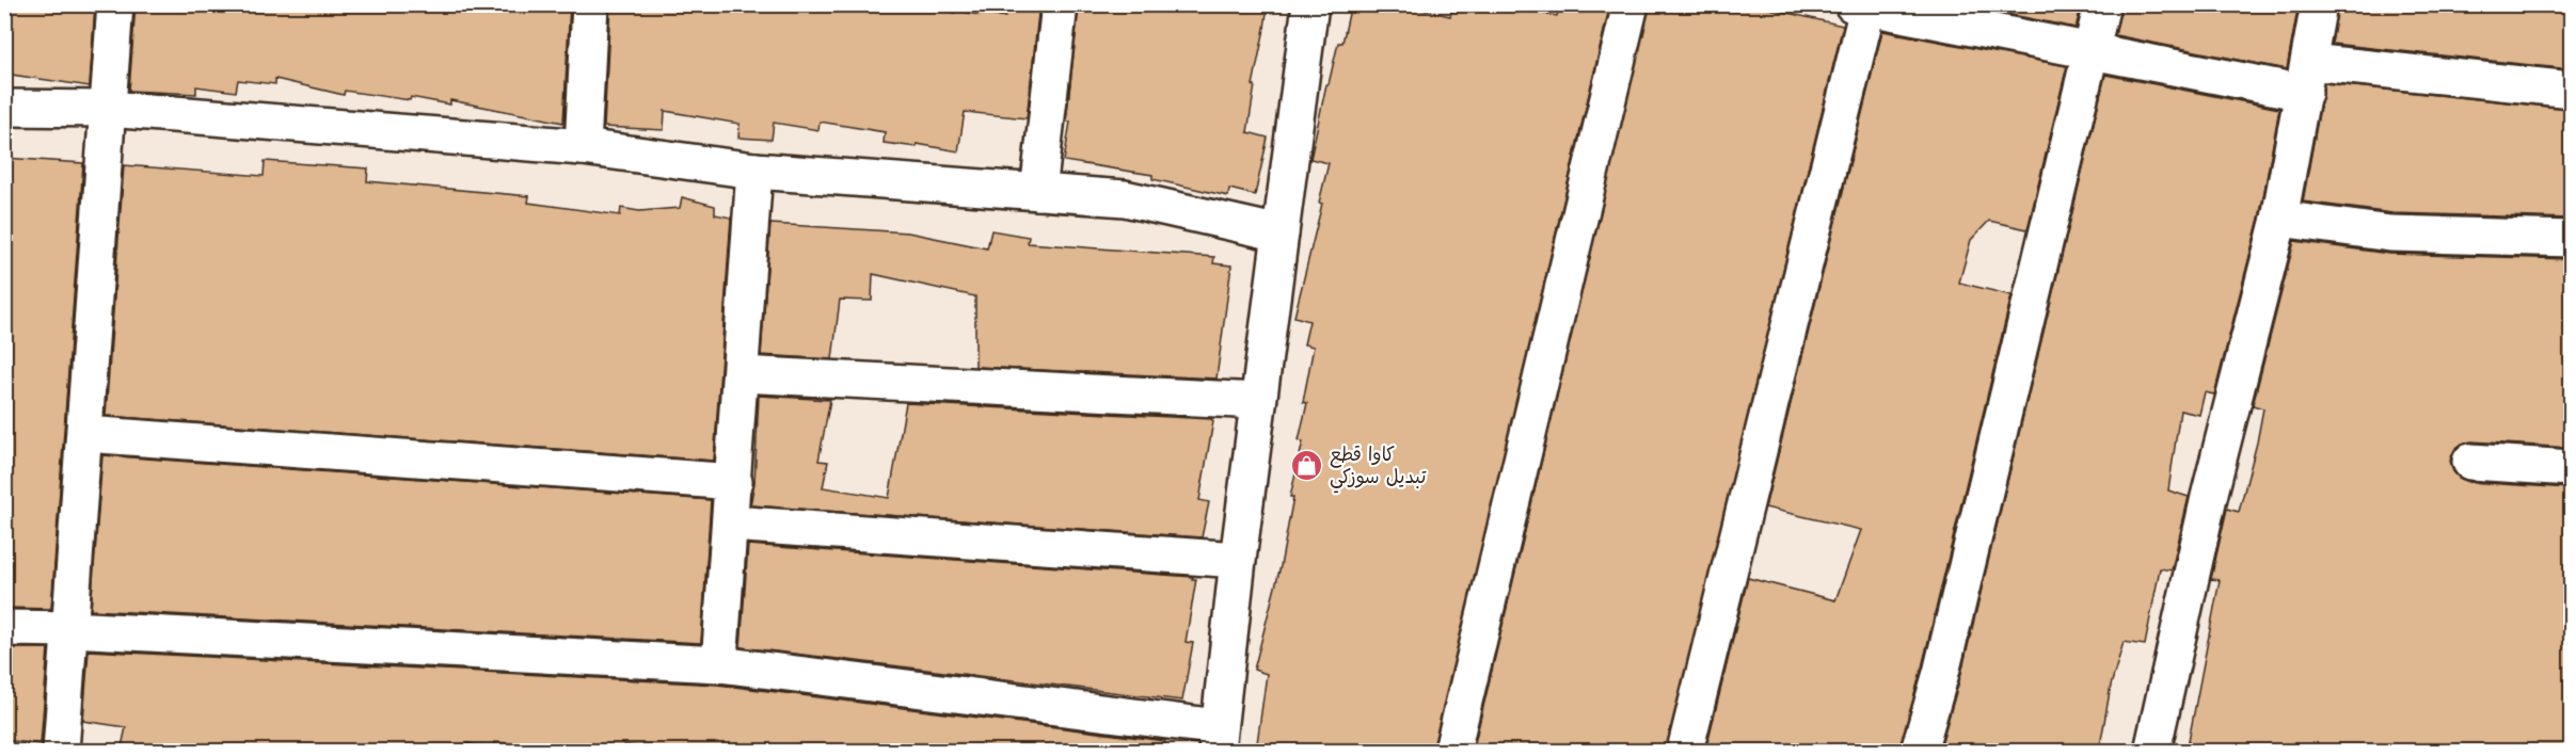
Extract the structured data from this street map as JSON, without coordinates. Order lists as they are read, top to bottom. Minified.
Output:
{"places":{"shop":["كاوا قطع تبديل سوزكي"]}}
